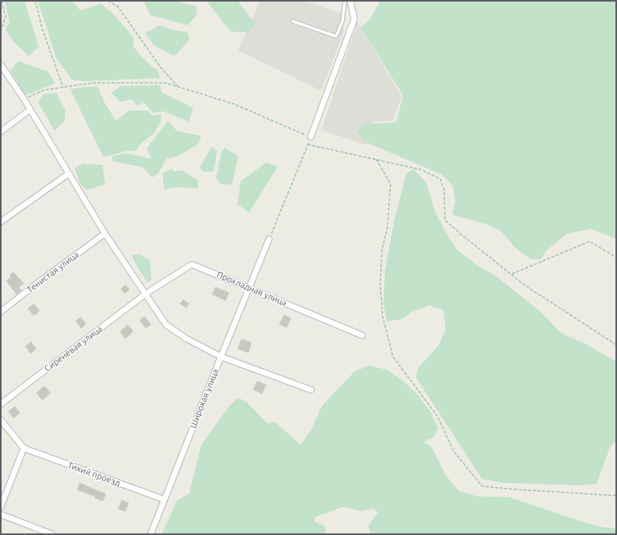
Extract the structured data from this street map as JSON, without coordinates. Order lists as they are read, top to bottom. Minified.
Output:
{"streets":{"street":["Тенистая улица","Прохладная улица","Сиреневая улица","Широкая улица","Тихий проезд"]},"crossings":[["Прохладная улица","Сиреневая улица"],["Прохладная улица","Широкая улица"],["Широкая улица","Тихий проезд"]]}
